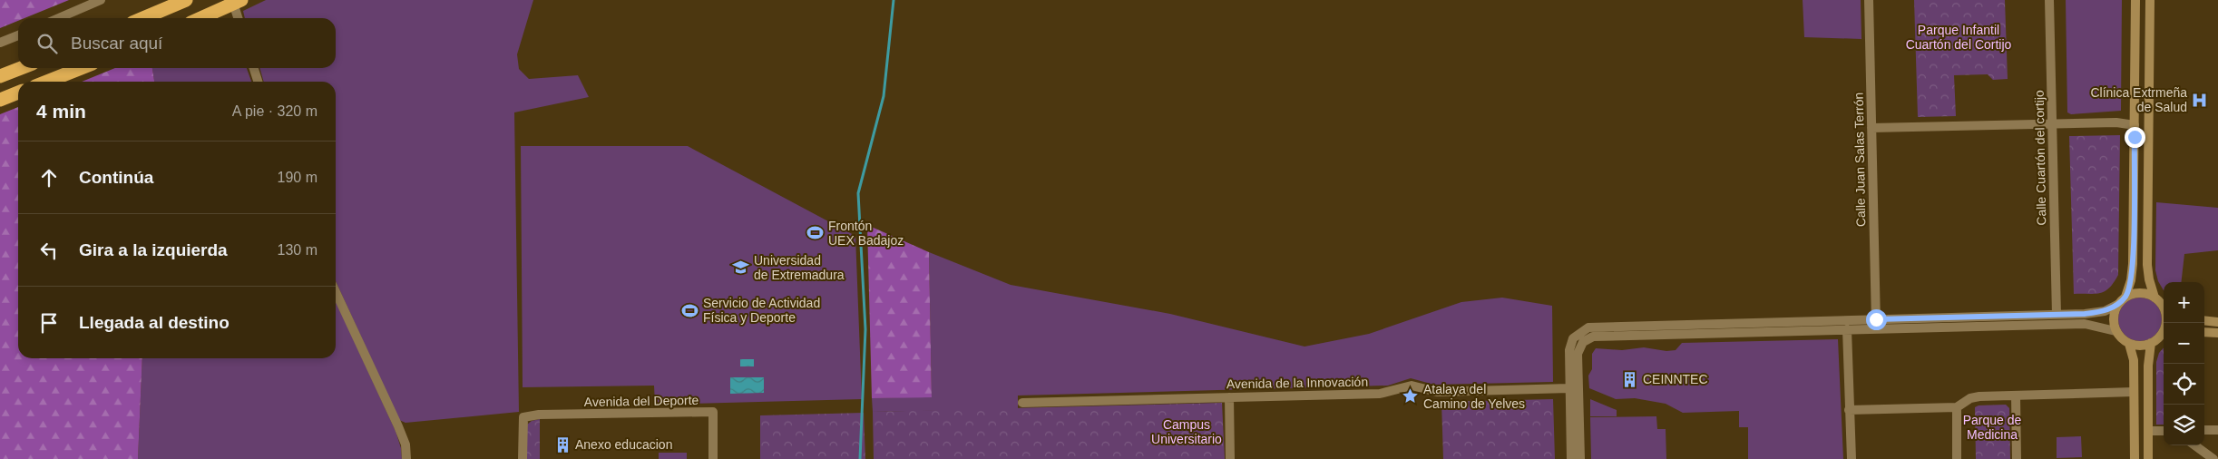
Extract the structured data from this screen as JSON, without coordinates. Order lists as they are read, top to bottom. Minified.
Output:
{"streets":{"street":["Calle Cuartón del cortijo","Calle Juan Salas Terrón","Avenida de la Innovación","Avenida del Deporte"]},"parks":["Parque Infantil Cuartón del Cortijo","Parque de Medicina","Campus Universitario"],"places":{"hospital":["Clínica Extrmeña de Salud"],"sports":["Frontón UEX Badajoz","Servicio de Actividad Física y Deporte"],"school or university":["Universidad de Extremadura"],"building":["CEINNTEC","Anexo educacion"],"place":["Atalaya del Camino de Yelves"]},"page":{"search":"Buscar aquí","heading":["4 min","A pie · 320 m"],"list":[["Continúa","190 m"],["Gira a la izquierda","130 m"],"Llegada al destino"],"map_buttons":["+","−"]}}
